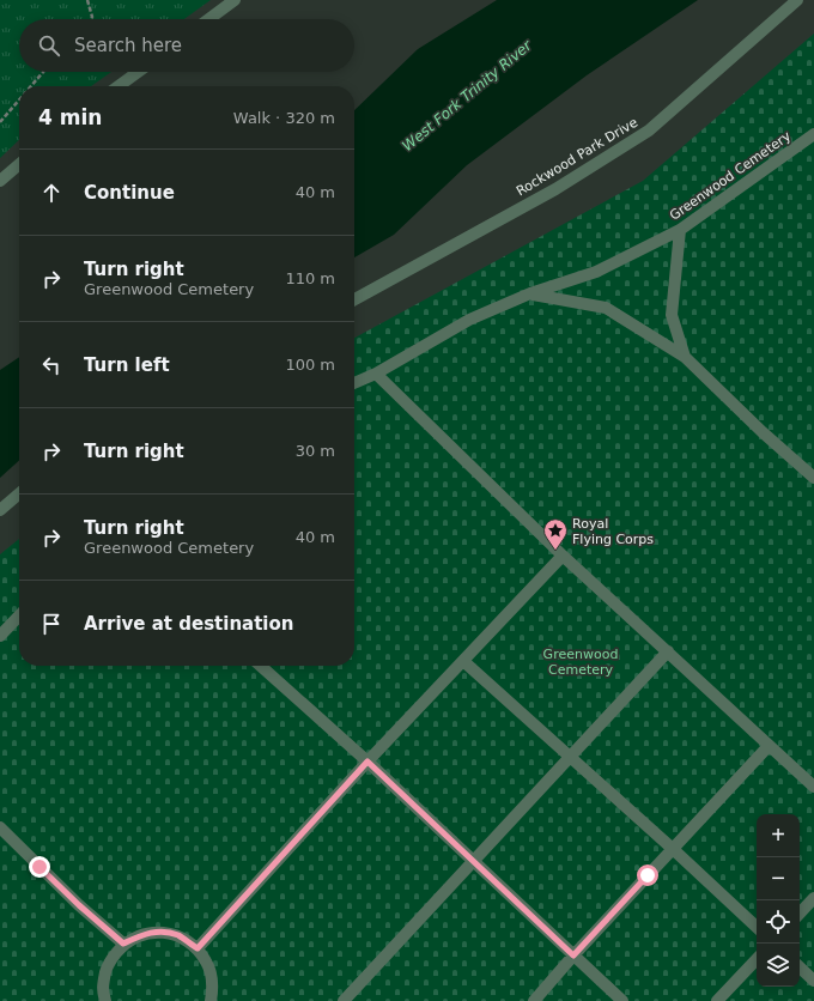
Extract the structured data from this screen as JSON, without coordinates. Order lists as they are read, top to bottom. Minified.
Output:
{"streets":{"street":["Rockwood Park Drive","Greenwood Cemetery"]},"water":["West Fork Trinity River"],"parks":["Greenwood Cemetery"],"places":{"place":["Royal Flying Corps"]},"page":{"search":"Search here","heading":["4 min","Walk · 320 m"],"list":[["Continue","40 m"],["Turn right","Greenwood Cemetery","110 m"],["Turn left","100 m"],["Turn right","30 m"],["Turn right","Greenwood Cemetery","40 m"],"Arrive at destination"],"map_buttons":["+","−"]}}
